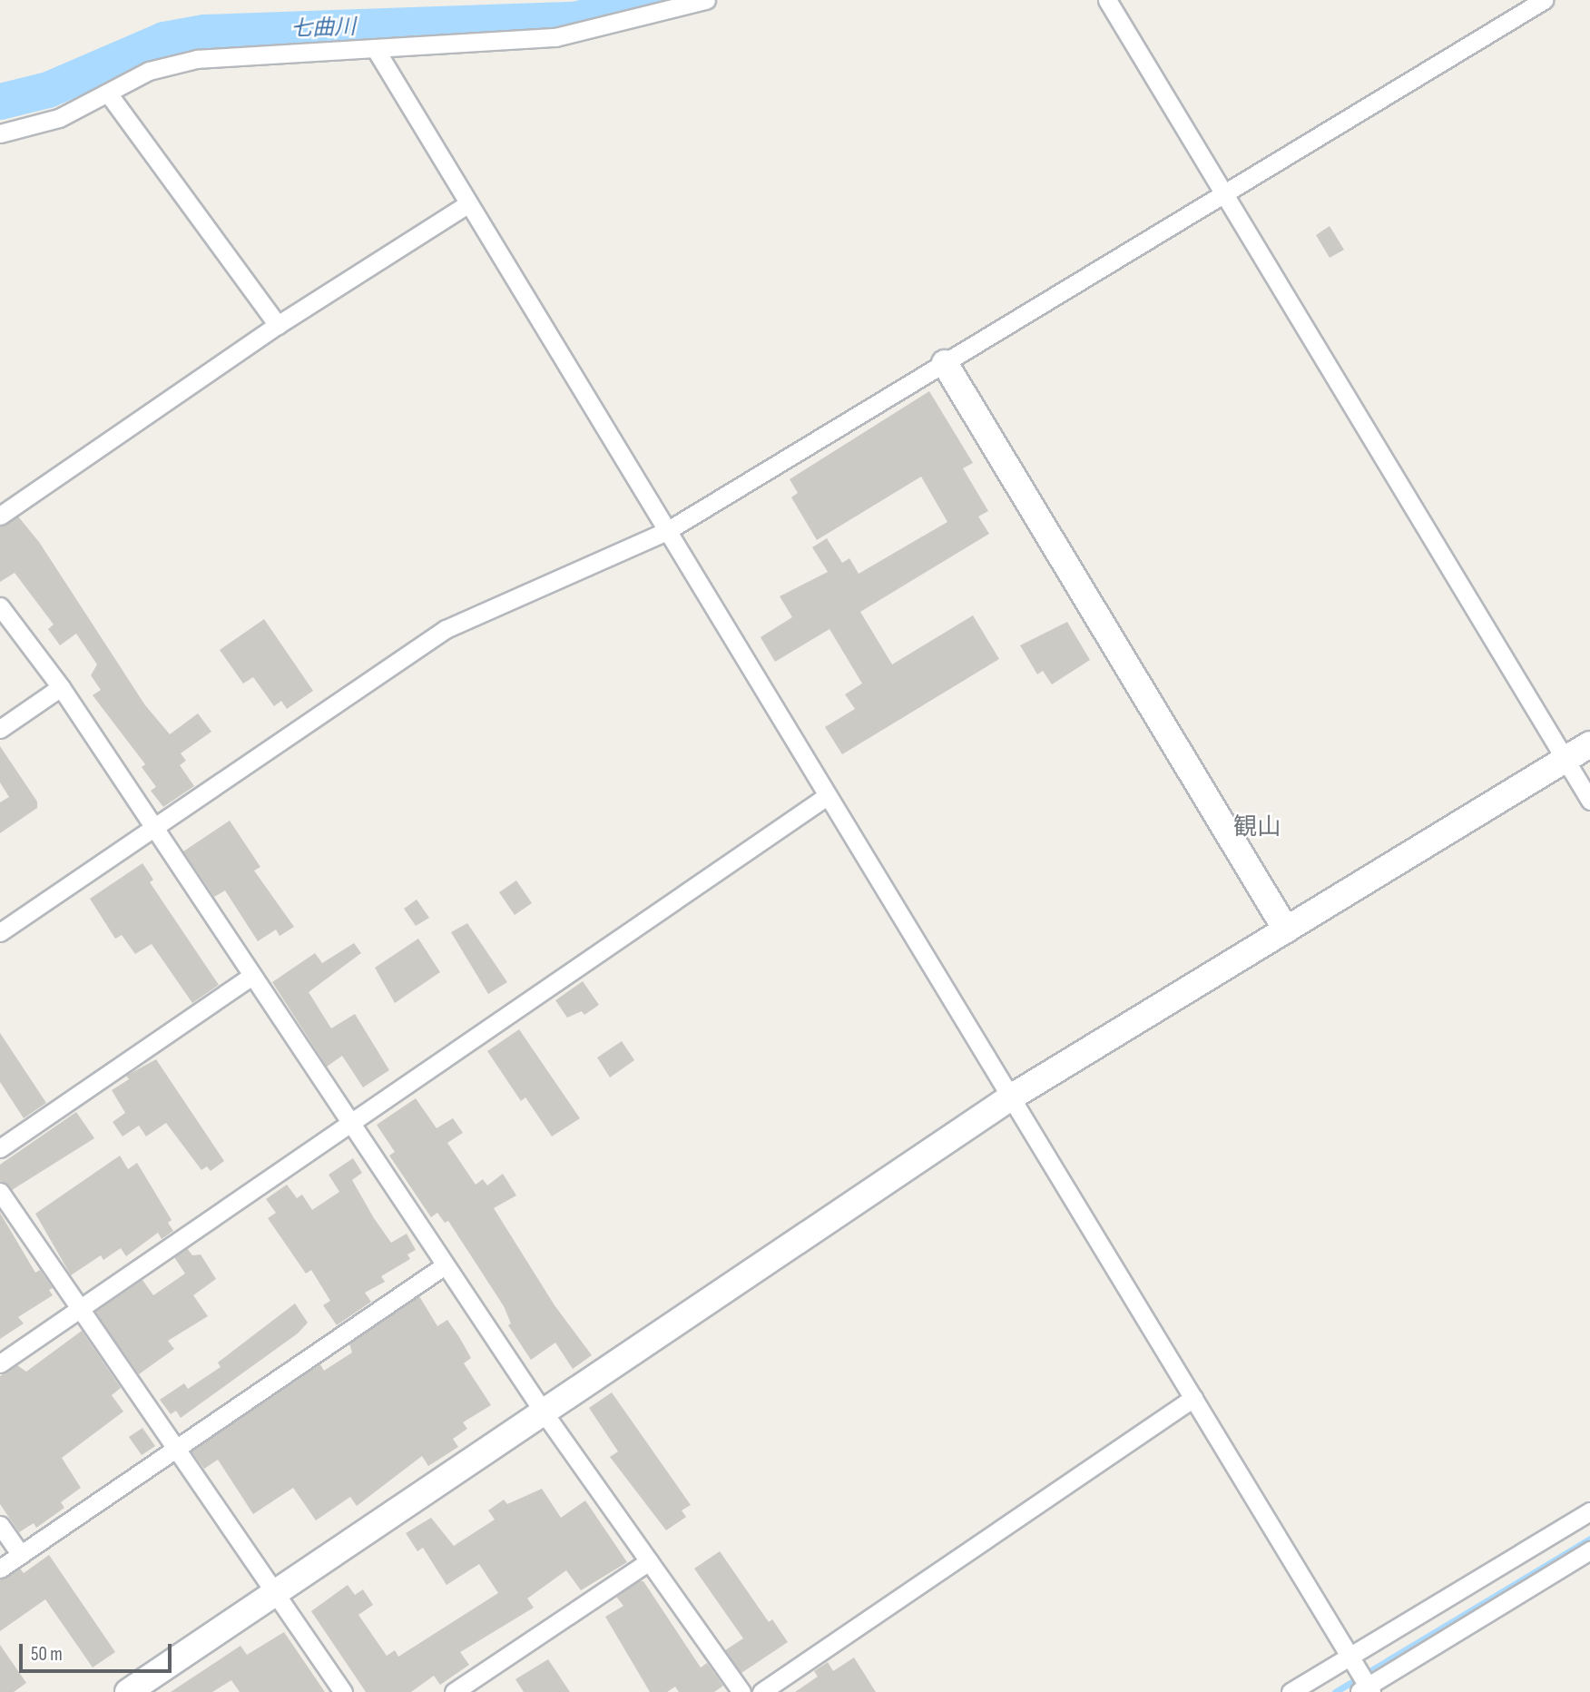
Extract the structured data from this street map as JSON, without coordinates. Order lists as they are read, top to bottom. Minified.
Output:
{"districts":["観山"],"water":["七曲川"],"scale_bar":"50 m"}
